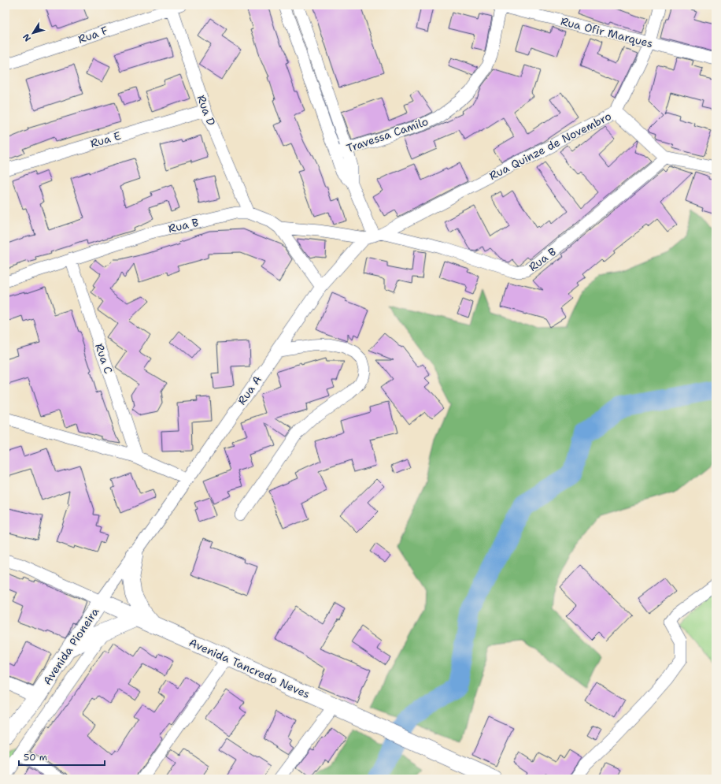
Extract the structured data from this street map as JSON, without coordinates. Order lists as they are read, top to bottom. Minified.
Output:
{"streets":{"street":["Rua Ofir Marques","Rua F","Rua D","Travessa Camilo","Rua E","Rua Quinze de Novembro","Rua B","Rua C","Rua A","Avenida Pioneira","Avenida Tancredo Neves"]},"crossings":[["Rua Ofir Marques","Travessa Camilo"],["Rua Ofir Marques","Rua Quinze de Novembro"],["Rua F","Rua D"],["Rua D","Rua E"],["Rua D","Rua B"],["Rua Quinze de Novembro","Rua B"],["Rua Quinze de Novembro","Rua A"],["Rua B","Rua C"],["Rua B","Rua A"],["Rua A","Avenida Pioneira"],["Avenida Pioneira","Avenida Tancredo Neves"]],"scale_bar":"50 m","north":"bottom left"}
